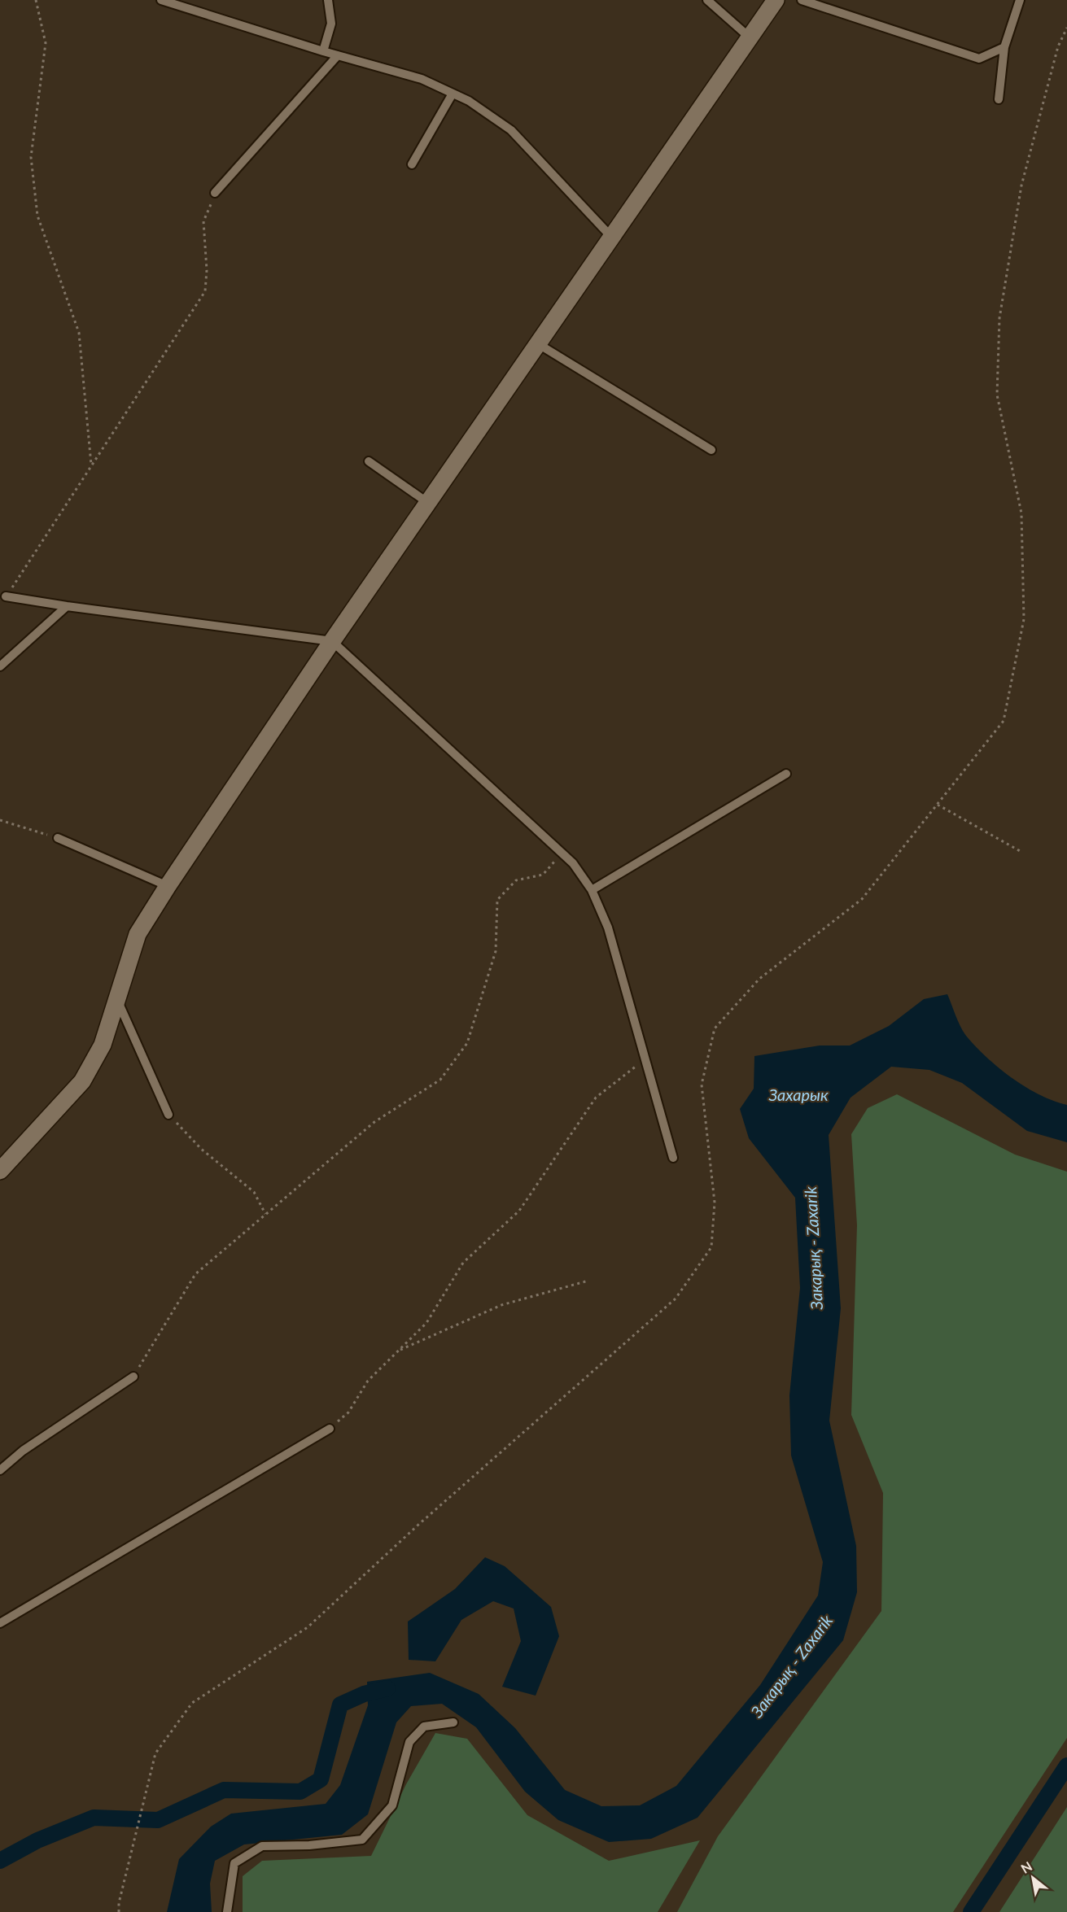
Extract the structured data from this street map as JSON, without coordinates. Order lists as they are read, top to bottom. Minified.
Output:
{"water":["Захарык","Закарық - Zaxarik"],"north":"top left"}
